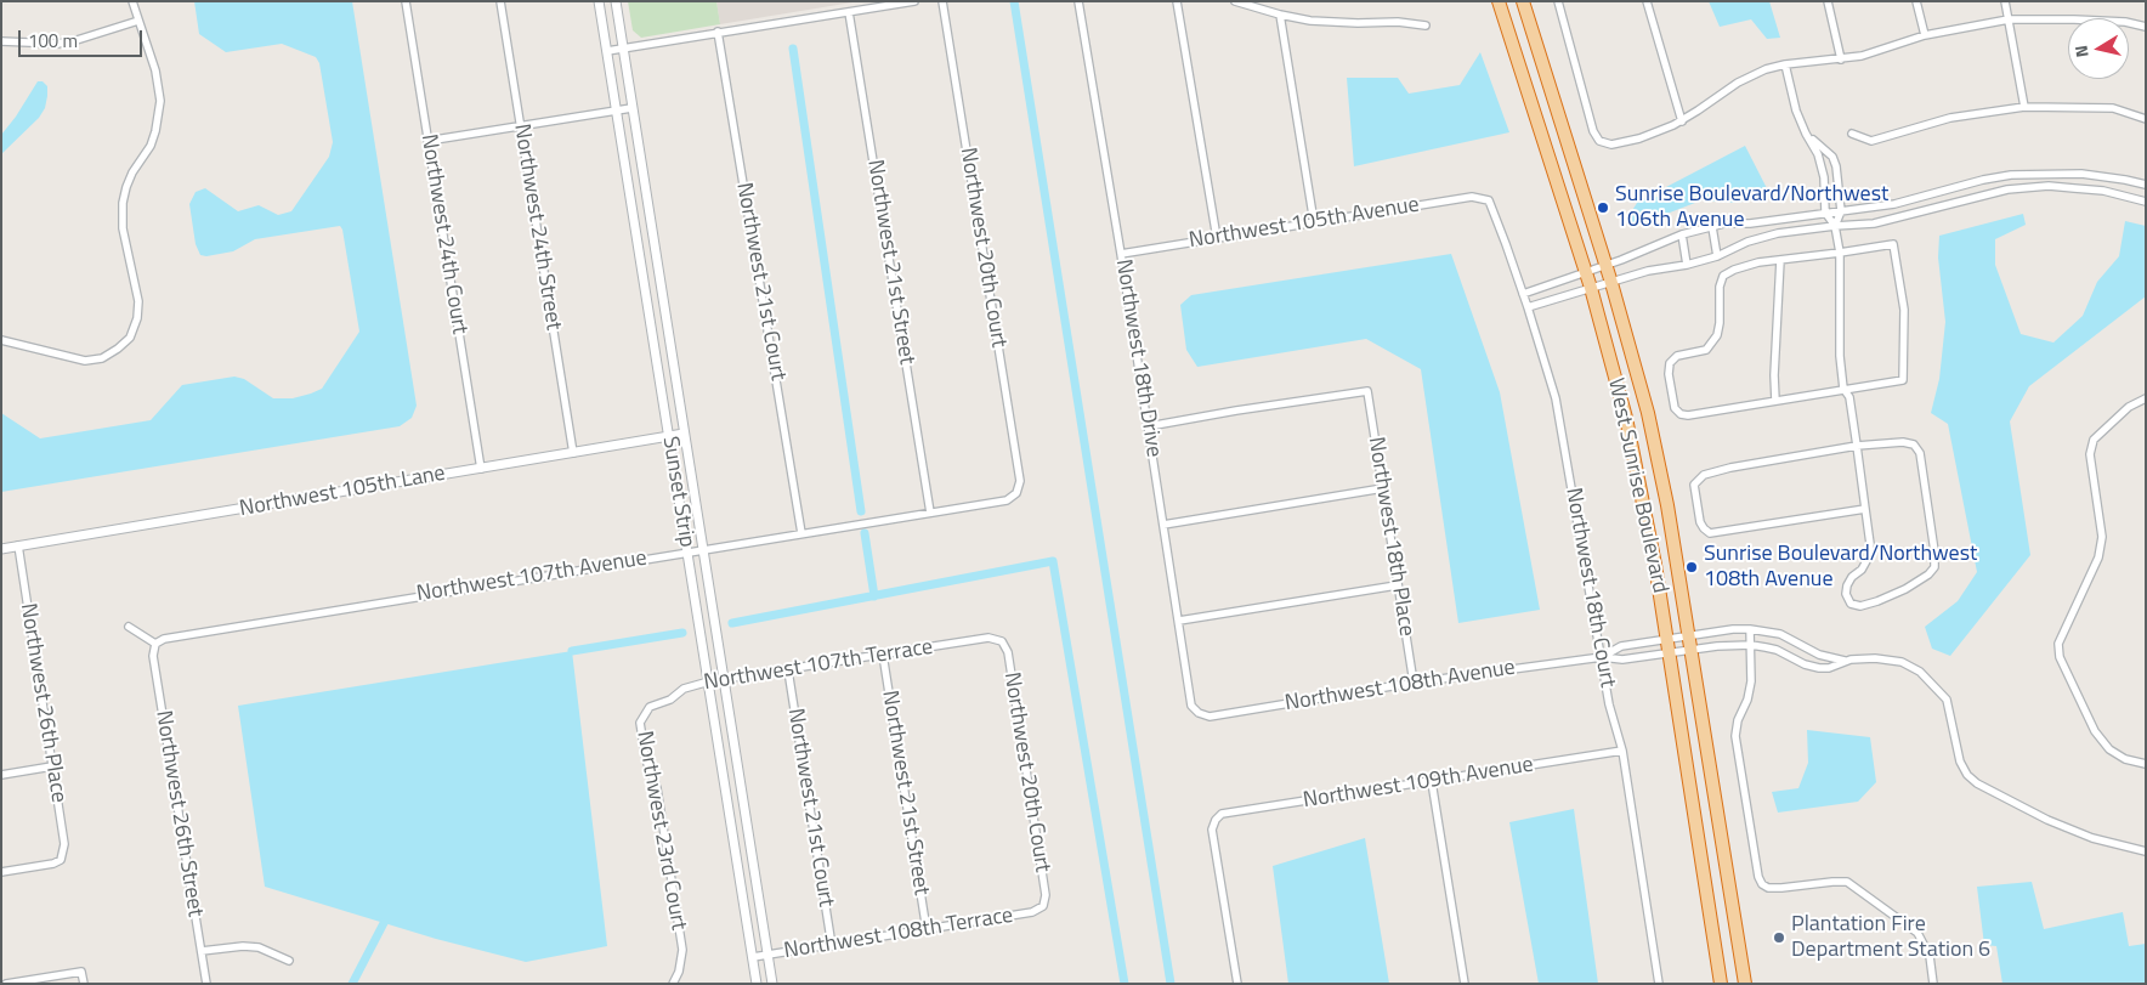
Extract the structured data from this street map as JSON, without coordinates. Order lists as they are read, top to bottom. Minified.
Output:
{"streets":{"highway":["West Sunrise Boulevard"],"street":["Northwest 105th Avenue","Northwest 24th Street","Northwest 24th Court","Northwest 20th Court","Northwest 21st Street","Northwest 21st Court","Northwest 18th Drive","Northwest 105th Lane","Sunset Strip","Northwest 18th Place","Northwest 107th Avenue","Northwest 18th Court","Northwest 107th Terrace","Northwest 108th Avenue","Northwest 26th Place","Northwest 109th Avenue","Northwest 26th Street","Northwest 23rd Court","Northwest 108th Terrace"]},"crossings":[["Northwest 105th Avenue","Northwest 18th Drive"],["Northwest 105th Avenue","Northwest 18th Court"],["Northwest 24th Street","Northwest 105th Lane"],["Northwest 24th Court","Northwest 105th Lane"],["Northwest 20th Court","Northwest 107th Avenue"],["Northwest 20th Court","Northwest 107th Terrace"],["Northwest 20th Court","Northwest 108th Terrace"],["Northwest 21st Street","Northwest 107th Avenue"],["Northwest 21st Street","Northwest 107th Terrace"],["Northwest 21st Street","Northwest 108th Terrace"],["Northwest 21st Court","Northwest 107th Avenue"],["Northwest 21st Court","Northwest 107th Terrace"],["Northwest 21st Court","Northwest 108th Terrace"],["Northwest 18th Drive","Northwest 18th Place"],["Northwest 18th Drive","Northwest 108th Avenue"],["West Sunrise Boulevard","Northwest 108th Avenue"],["Northwest 105th Lane","Sunset Strip"],["Northwest 105th Lane","Northwest 26th Place"],["Sunset Strip","Northwest 107th Avenue"],["Sunset Strip","Northwest 107th Terrace"],["Sunset Strip","Northwest 108th Terrace"],["Northwest 18th Place","Northwest 108th Avenue"],["Northwest 107th Avenue","Northwest 26th Street"],["Northwest 18th Court","Northwest 108th Avenue"],["Northwest 18th Court","Northwest 109th Avenue"],["Northwest 107th Terrace","Northwest 23rd Court"]],"places":["Sunrise Boulevard/Northwest 106th Avenue","Sunrise Boulevard/Northwest 108th Avenue","Plantation Fire Department Station 6"],"scale_bar":"100 m","north":"left"}
